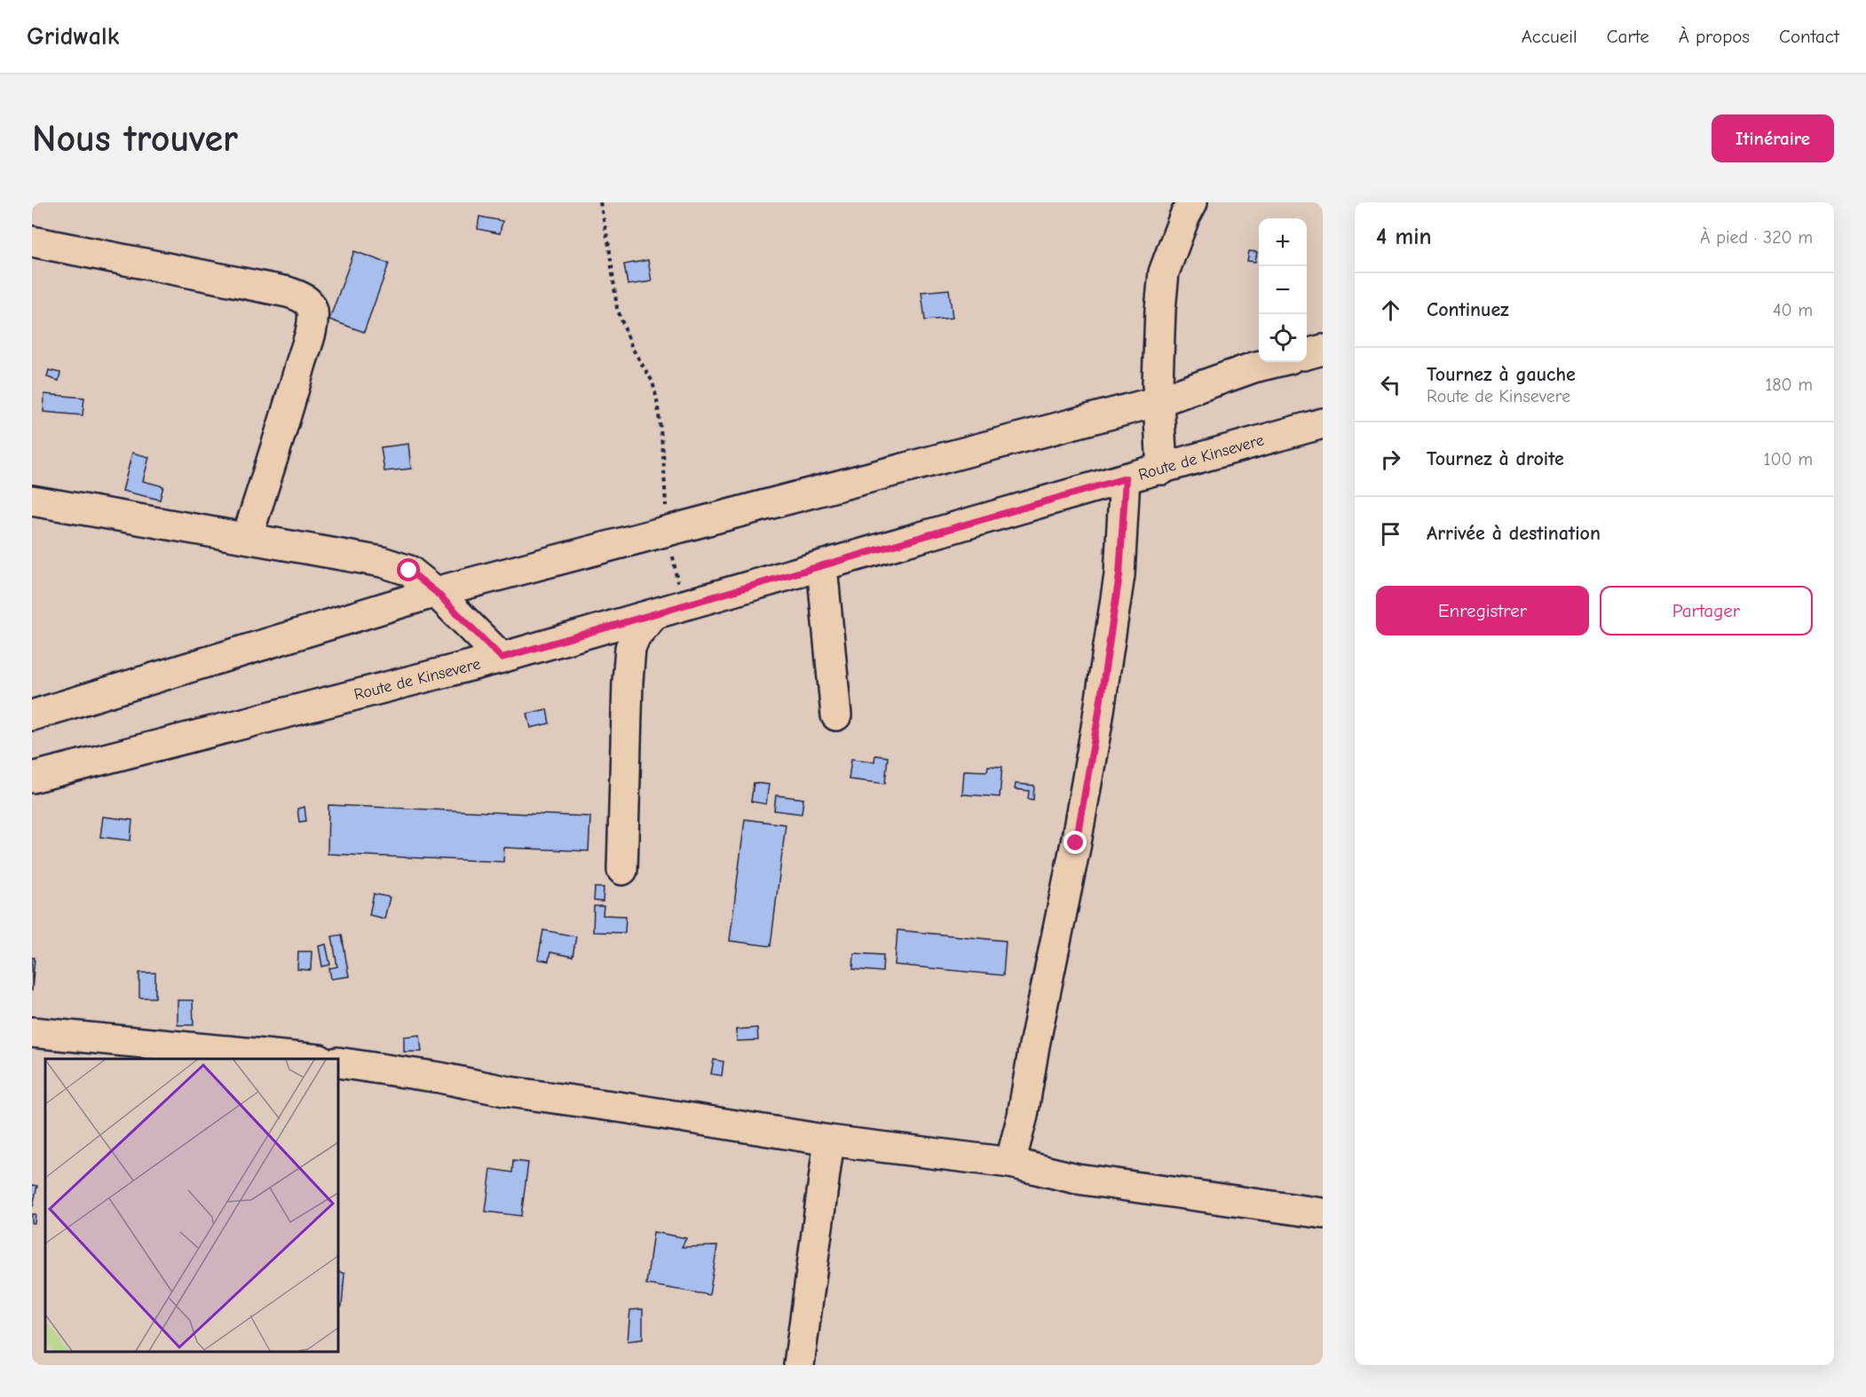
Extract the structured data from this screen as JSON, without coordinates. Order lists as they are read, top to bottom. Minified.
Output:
{"streets":{"street":["Route de Kinsevere"]},"page":{"header":"Gridwalk","nav":["Accueil","Carte","À propos","Contact"],"buttons":["Itinéraire",["Enregistrer","Partager"]],"title":"Nous trouver","heading":["4 min","À pied · 320 m"],"map_buttons":["+","−"],"list":[["Continuez","40 m"],["Tournez à gauche","Route de Kinsevere","180 m"],["Tournez à droite","100 m"],"Arrivée à destination"]}}
